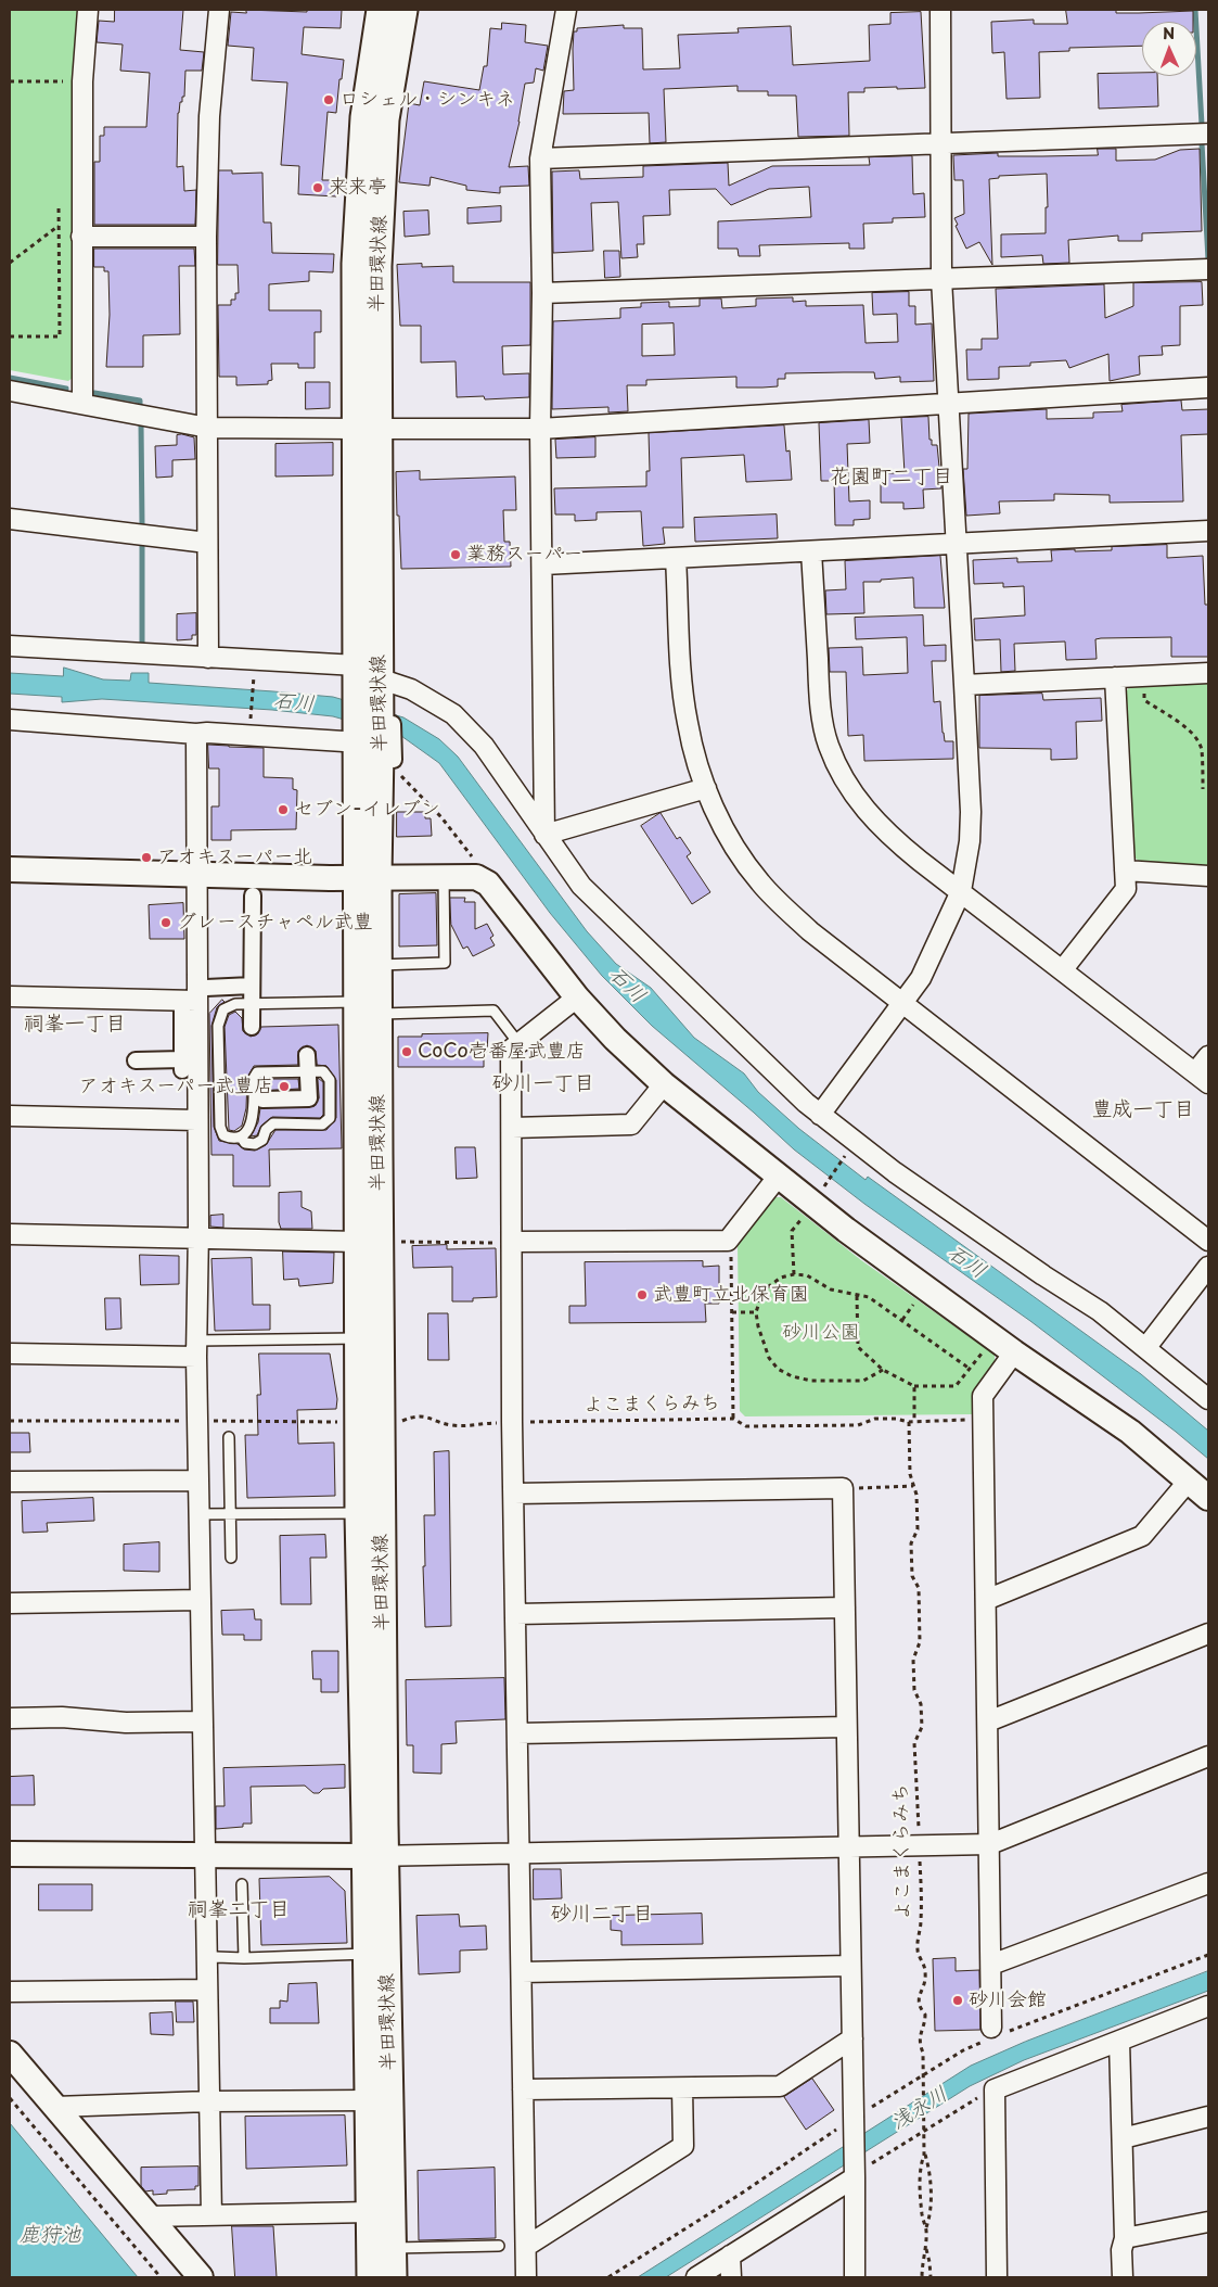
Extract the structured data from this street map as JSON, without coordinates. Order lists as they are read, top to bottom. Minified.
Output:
{"streets":{"main road":["半田環状線"],"path":["よこまくらみち"]},"districts":["花園町二丁目","祠峯一丁目","砂川一丁目","豊成一丁目","祠峯二丁目","砂川二丁目"],"water":["石川","浅永川","鹿狩池"],"parks":["砂川公園"],"places":["ロシェル・シンキネ","来来亭","業務スーパー","セブン-イレブン","アオキスーパー北","グレースチャペル武豊","CoCo壱番屋武豊店","アオキスーパー武豊店","武豊町立北保育園","砂川会館"],"north":"top"}
